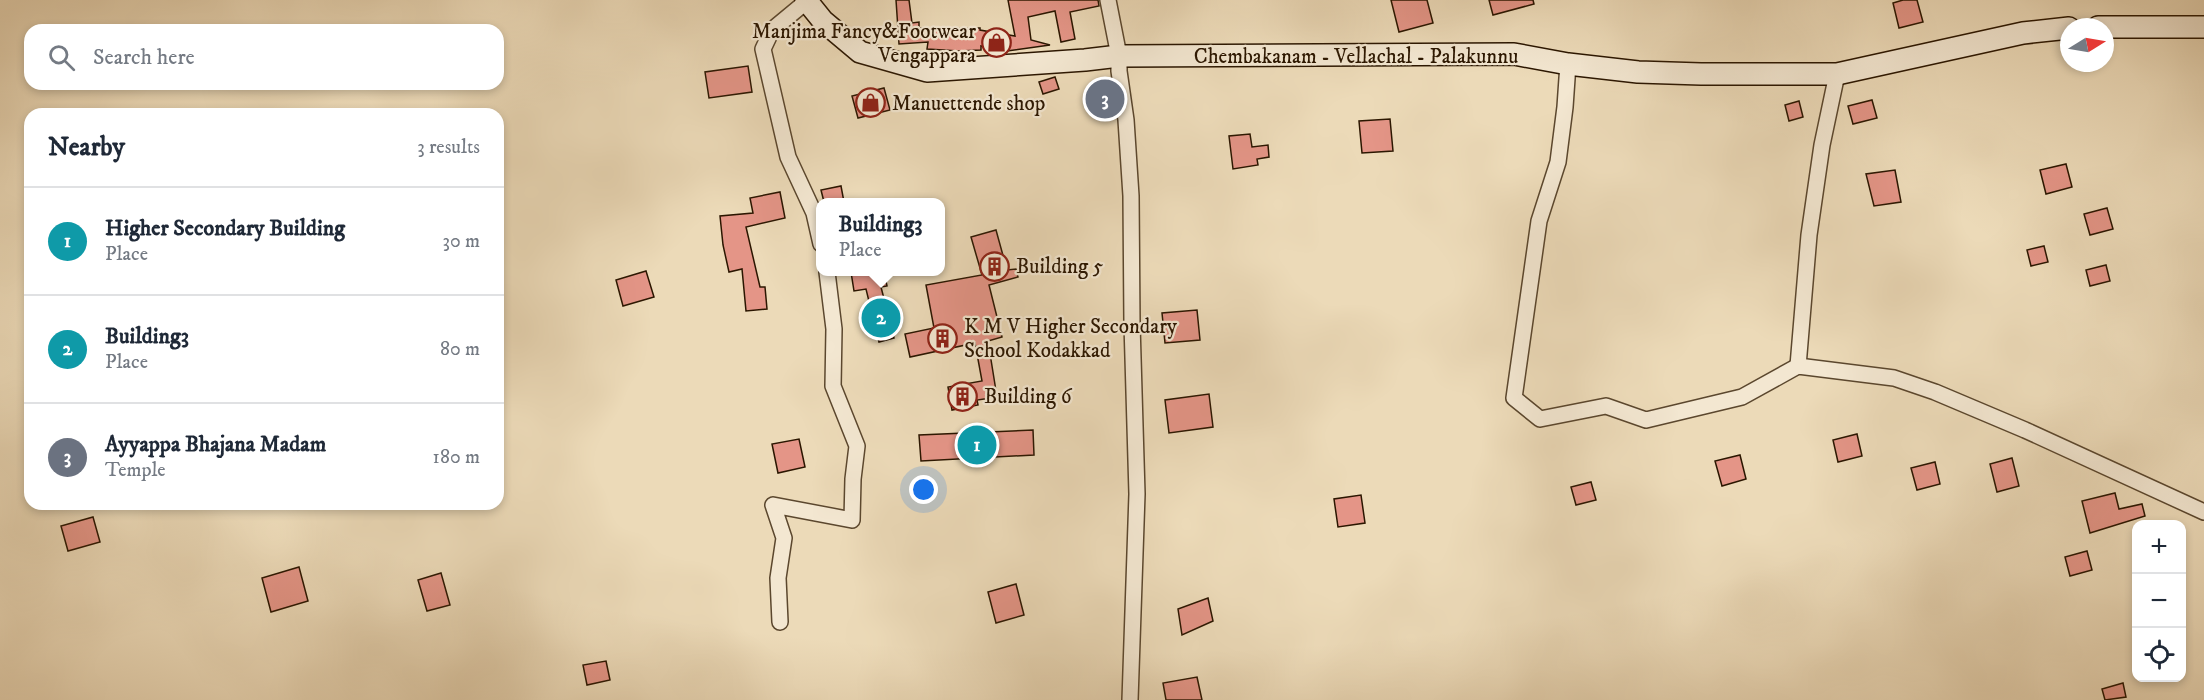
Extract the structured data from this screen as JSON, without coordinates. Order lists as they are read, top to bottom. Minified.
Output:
{"streets":{"main road":["Chembakanam - Vellachal - Palakunnu"]},"places":{"shop":["Manjima Fancy&Footwear Vengappara","Manuettende shop"],"building":["Building 5","K M V Higher Secondary School Kodakkad","Building 6"]},"north":"right","page":{"search":"Search here","pins":["3","2","1"],"heading":["Nearby","3 results"],"list":[{"mark":"1","name":"Higher Secondary Building","note":"Place","value":"30 m"},{"mark":"2","name":"Building3","note":"Place","value":"80 m"},{"mark":"3","name":"Ayyappa Bhajana Madam","note":"Temple","value":"180 m"}],"popup":["Building3","Place"],"map_buttons":["+","−"]}}
